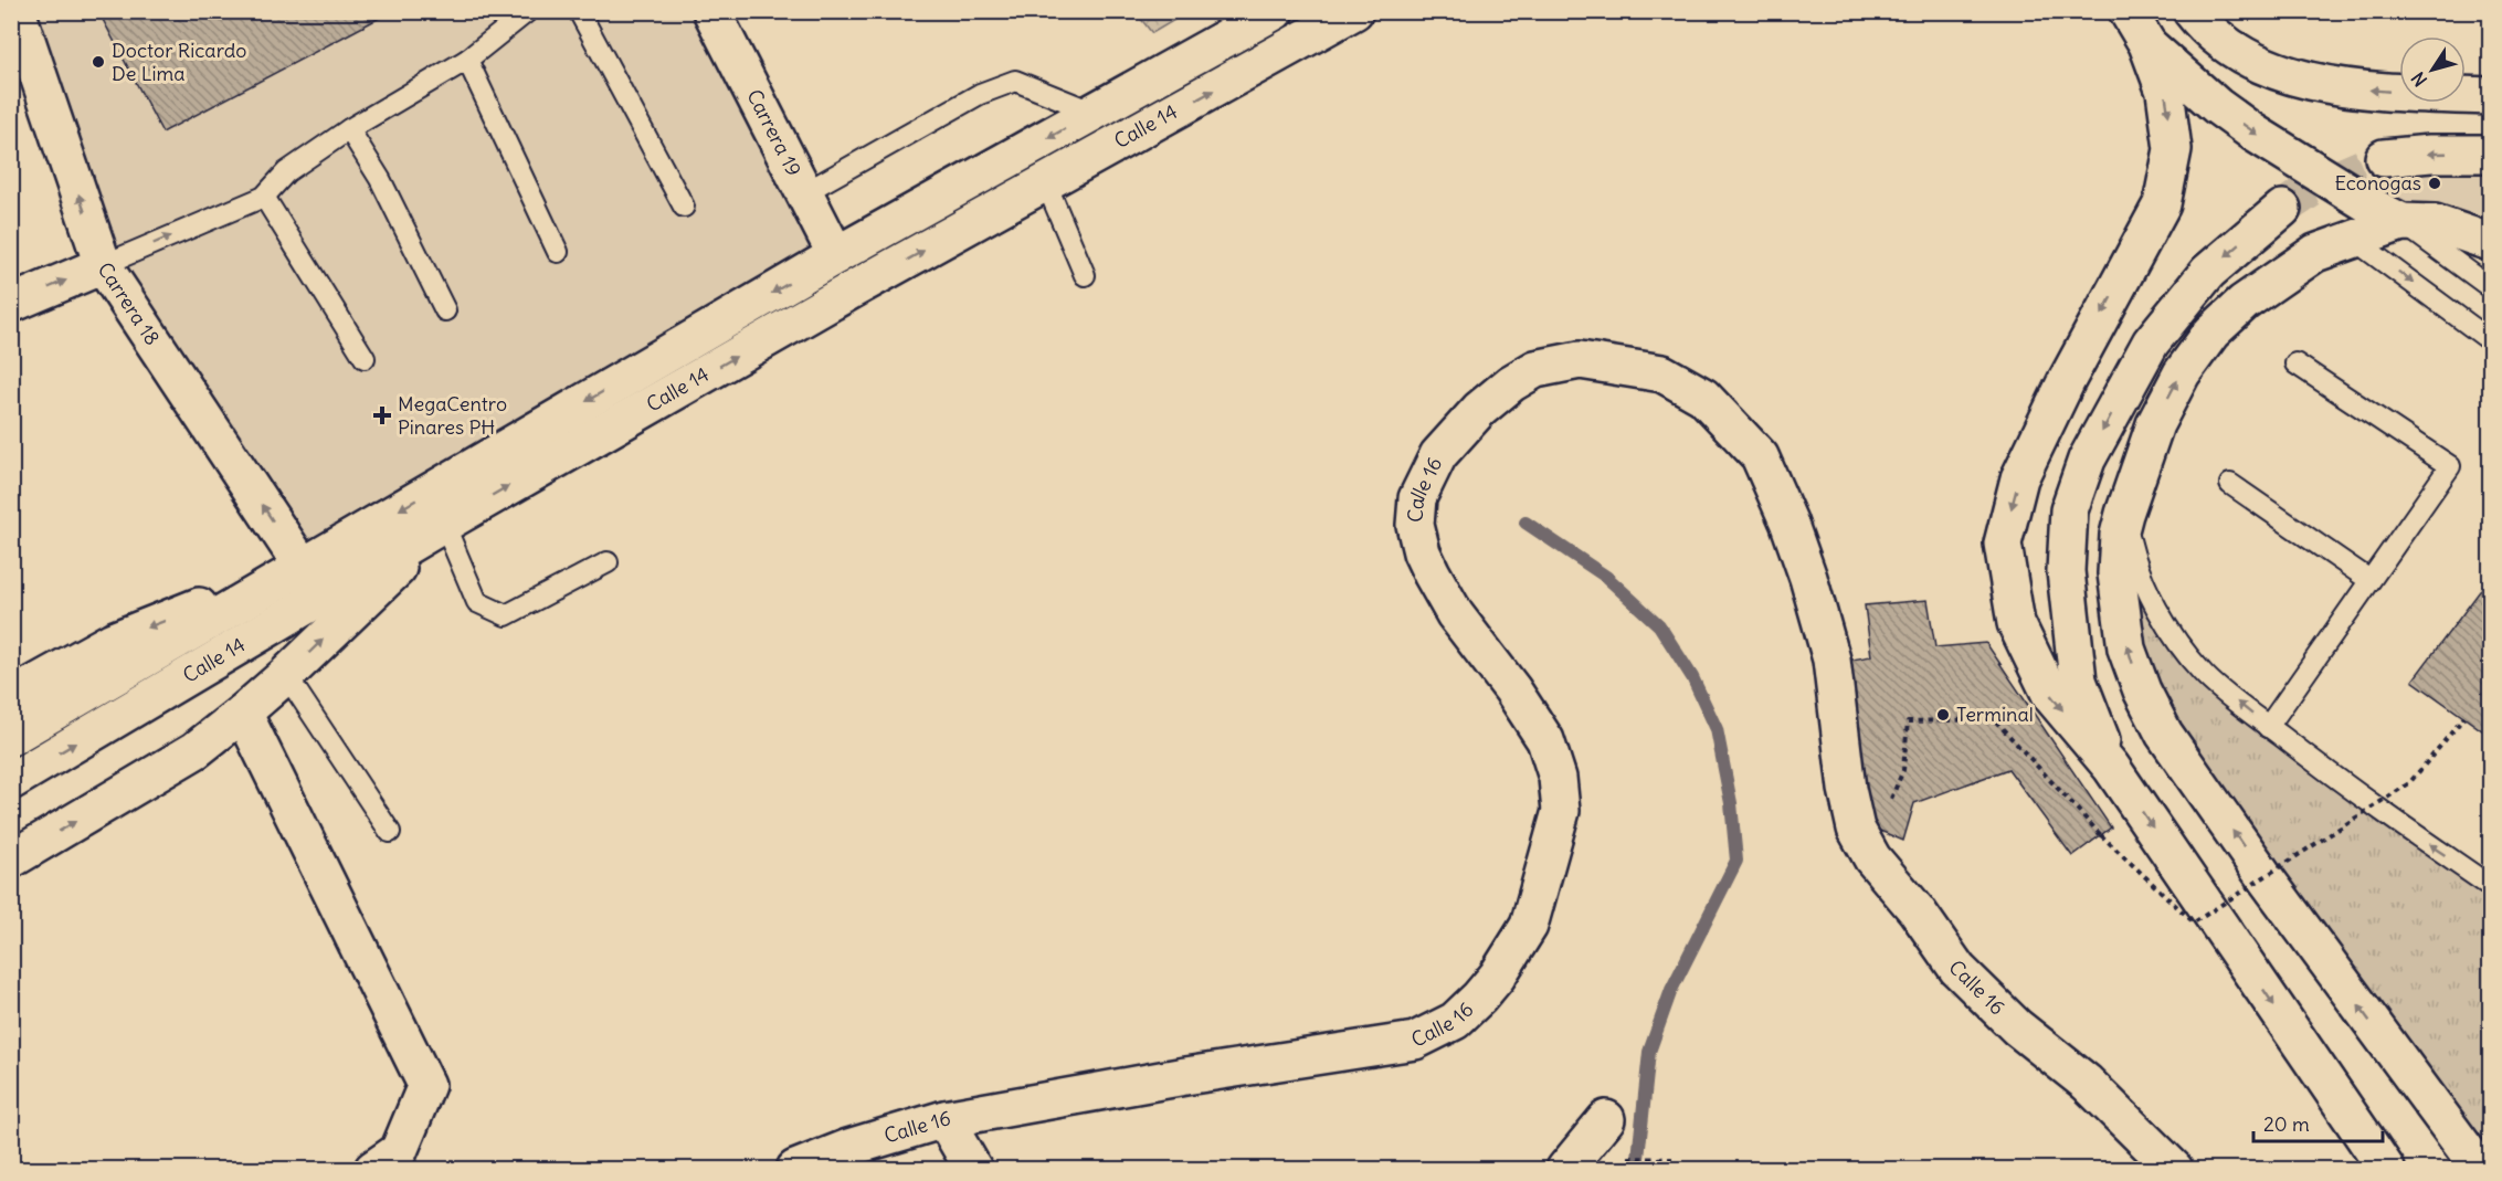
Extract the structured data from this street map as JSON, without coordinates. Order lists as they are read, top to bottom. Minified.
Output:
{"streets":{"main road":["Calle 14","Carrera 19","Carrera 18","Calle 16"]},"crossings":[["Calle 14","Carrera 19"],["Calle 14","Carrera 18"]],"one_way":["Carrera 18"],"places":{"other":["Doctor Ricardo De Lima","Econogas","Terminal"],"health":["MegaCentro Pinares PH"]},"scale_bar":"20 m","north":"bottom left"}
